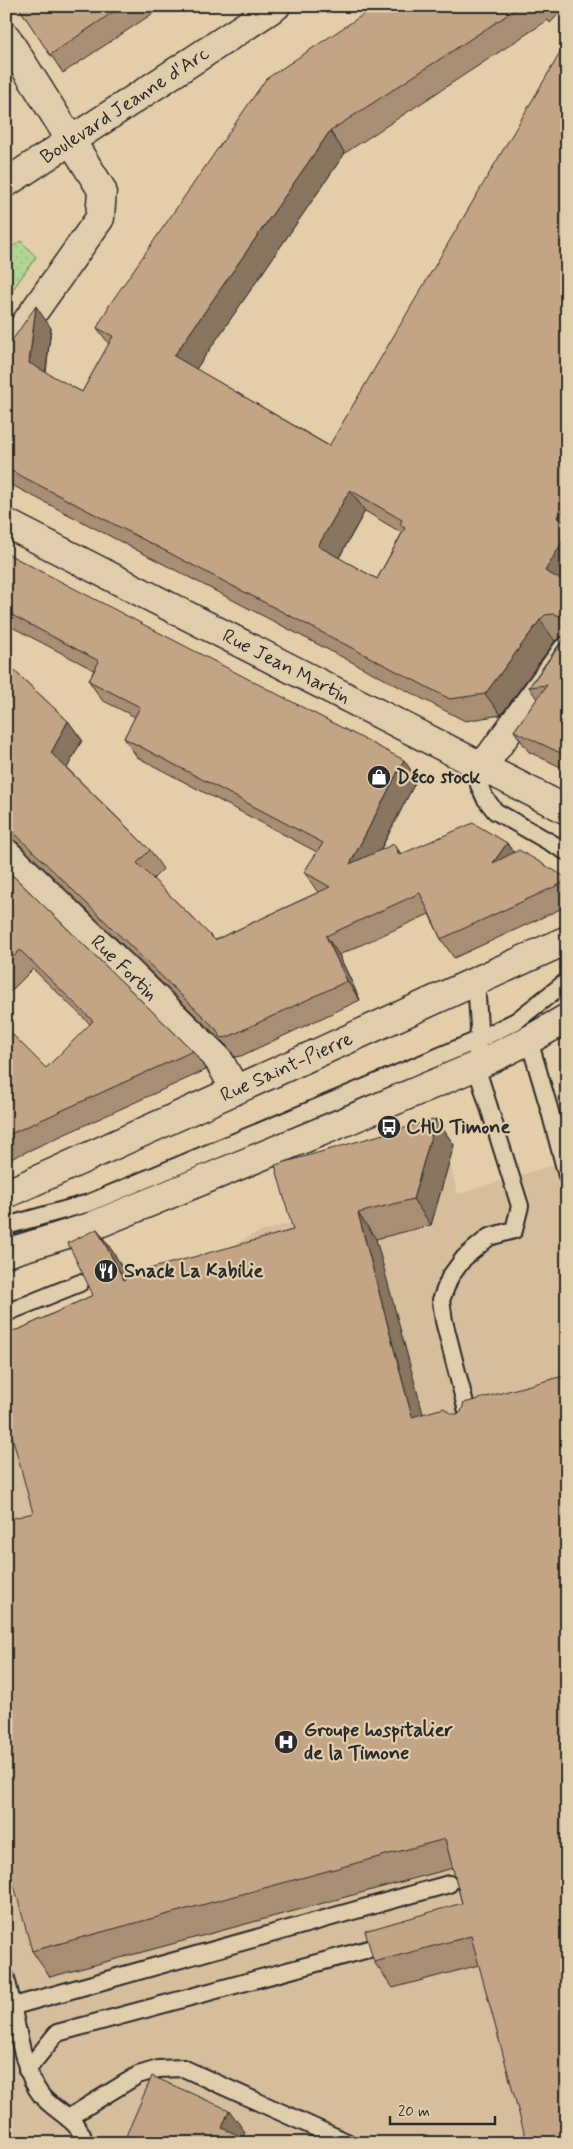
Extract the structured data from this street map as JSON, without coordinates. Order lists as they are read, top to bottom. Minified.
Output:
{"streets":{"street":["Boulevard Jeanne d'Arc","Rue Jean Martin","Rue Fortin","Rue Saint-Pierre"]},"crossings":[["Rue Fortin","Rue Saint-Pierre"]],"places":{"shop":["Déco stock"],"bus stop":["CHU Timone"],"restaurant":["Snack La Kabilie"],"hospital":["Groupe hospitalier de la Timone"]},"scale_bar":"20 m"}
